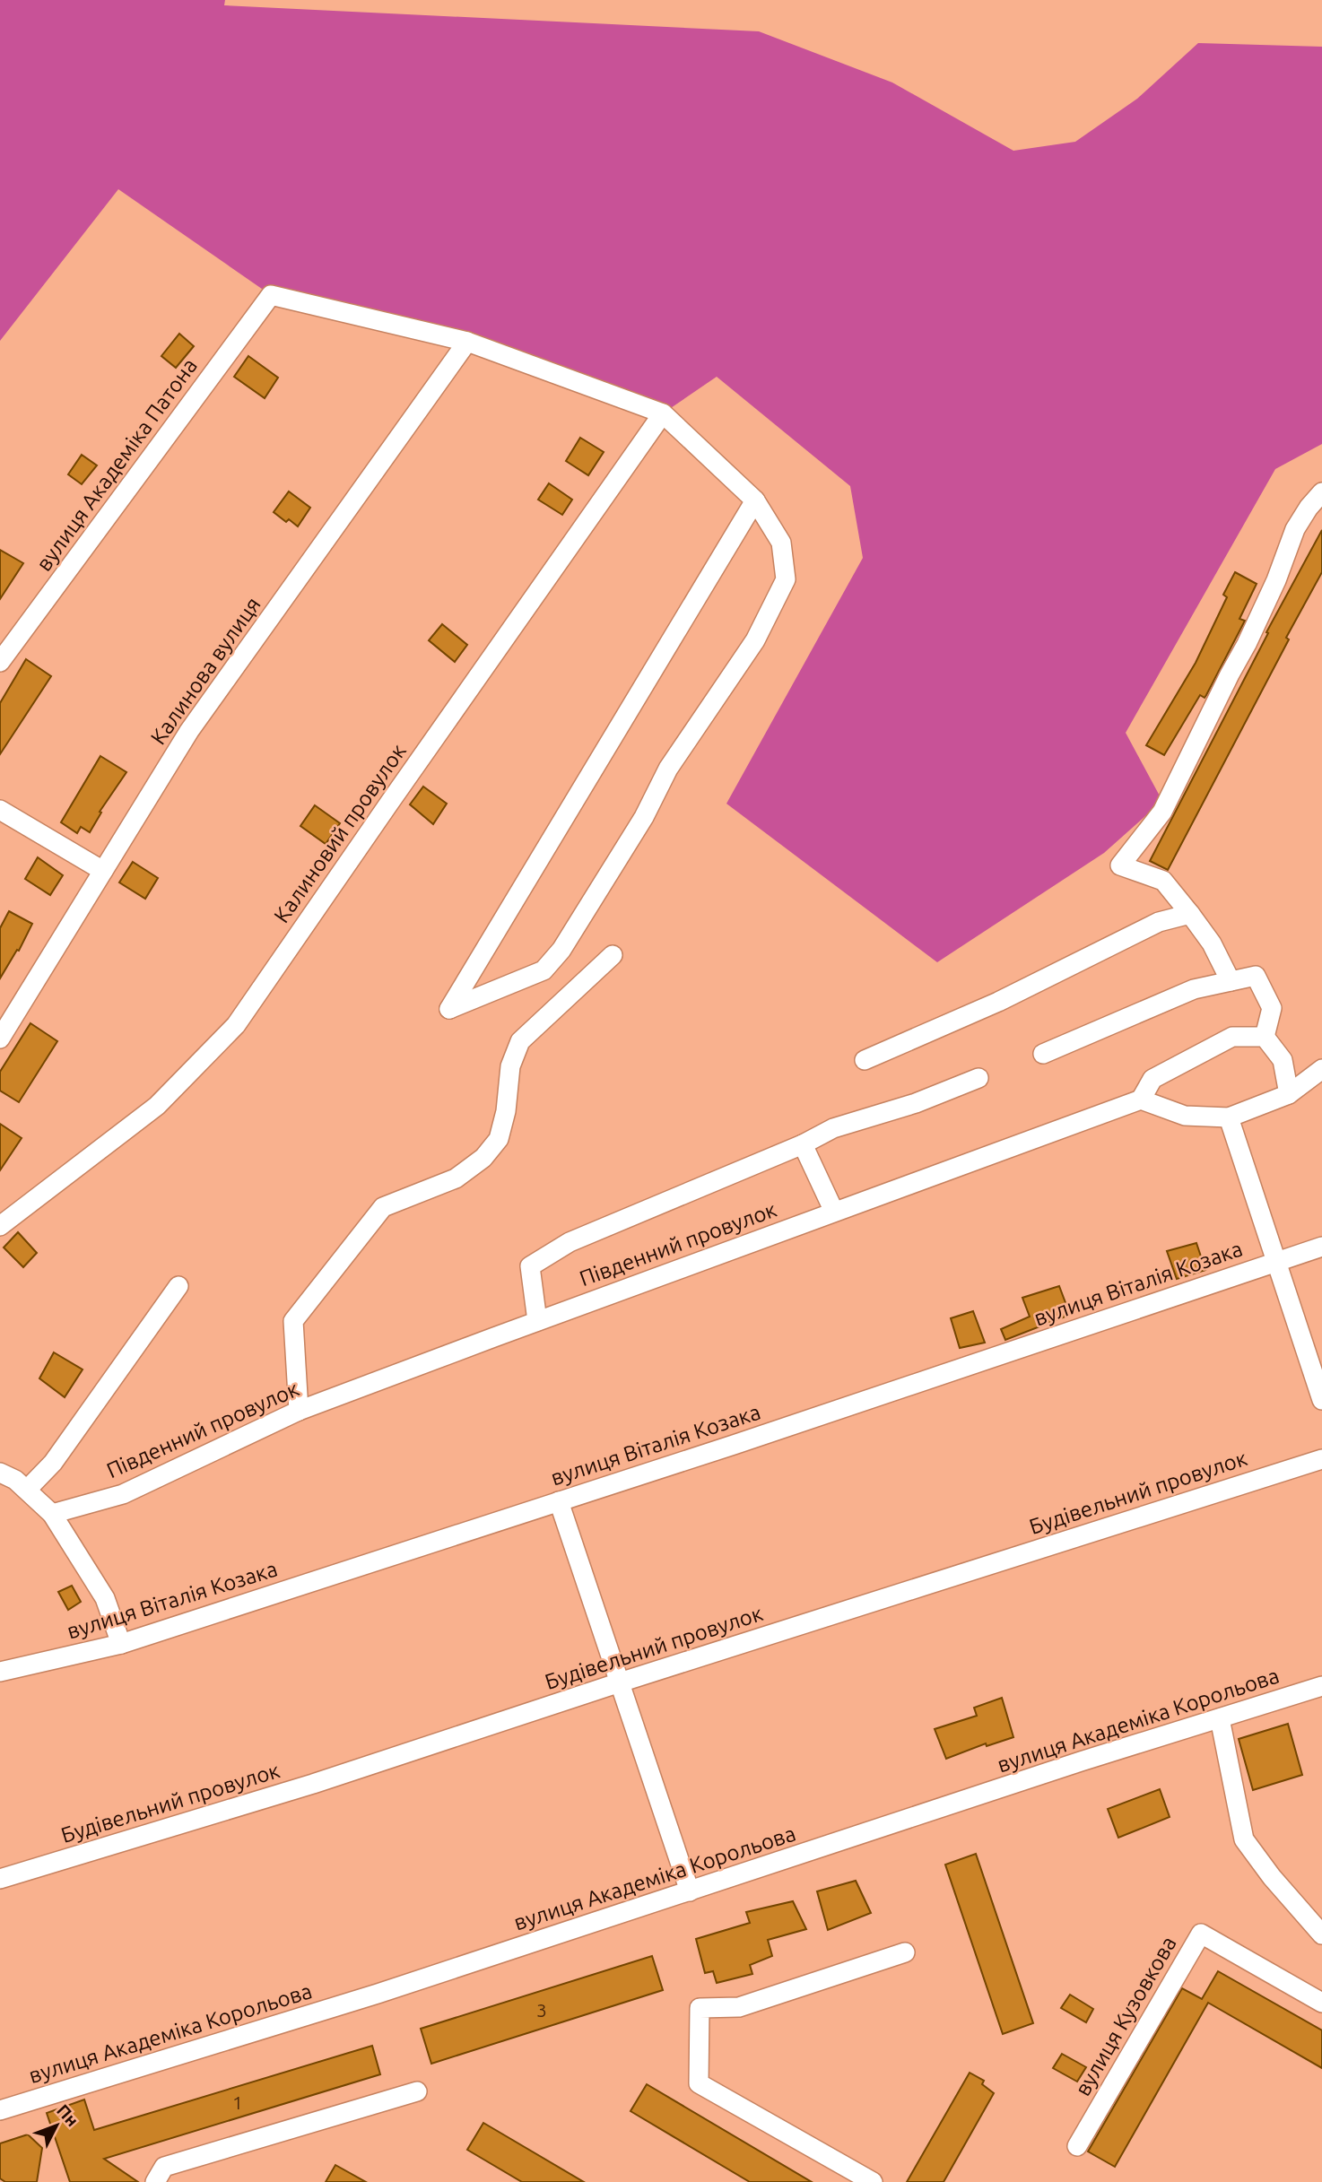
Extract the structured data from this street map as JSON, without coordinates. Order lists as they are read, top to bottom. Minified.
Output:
{"streets":{"street":["вулиця Академіка Патона","Калинова вулиця","Калиновий провулок","Південний провулок","вулиця Віталія Козака","Будівельний провулок","вулиця Академіка Корольова","вулиця Кузовкова"]},"crossings":[["вулиця Академіка Патона","Калинова вулиця"]],"house_numbers":["3","1"],"north":"top right"}
